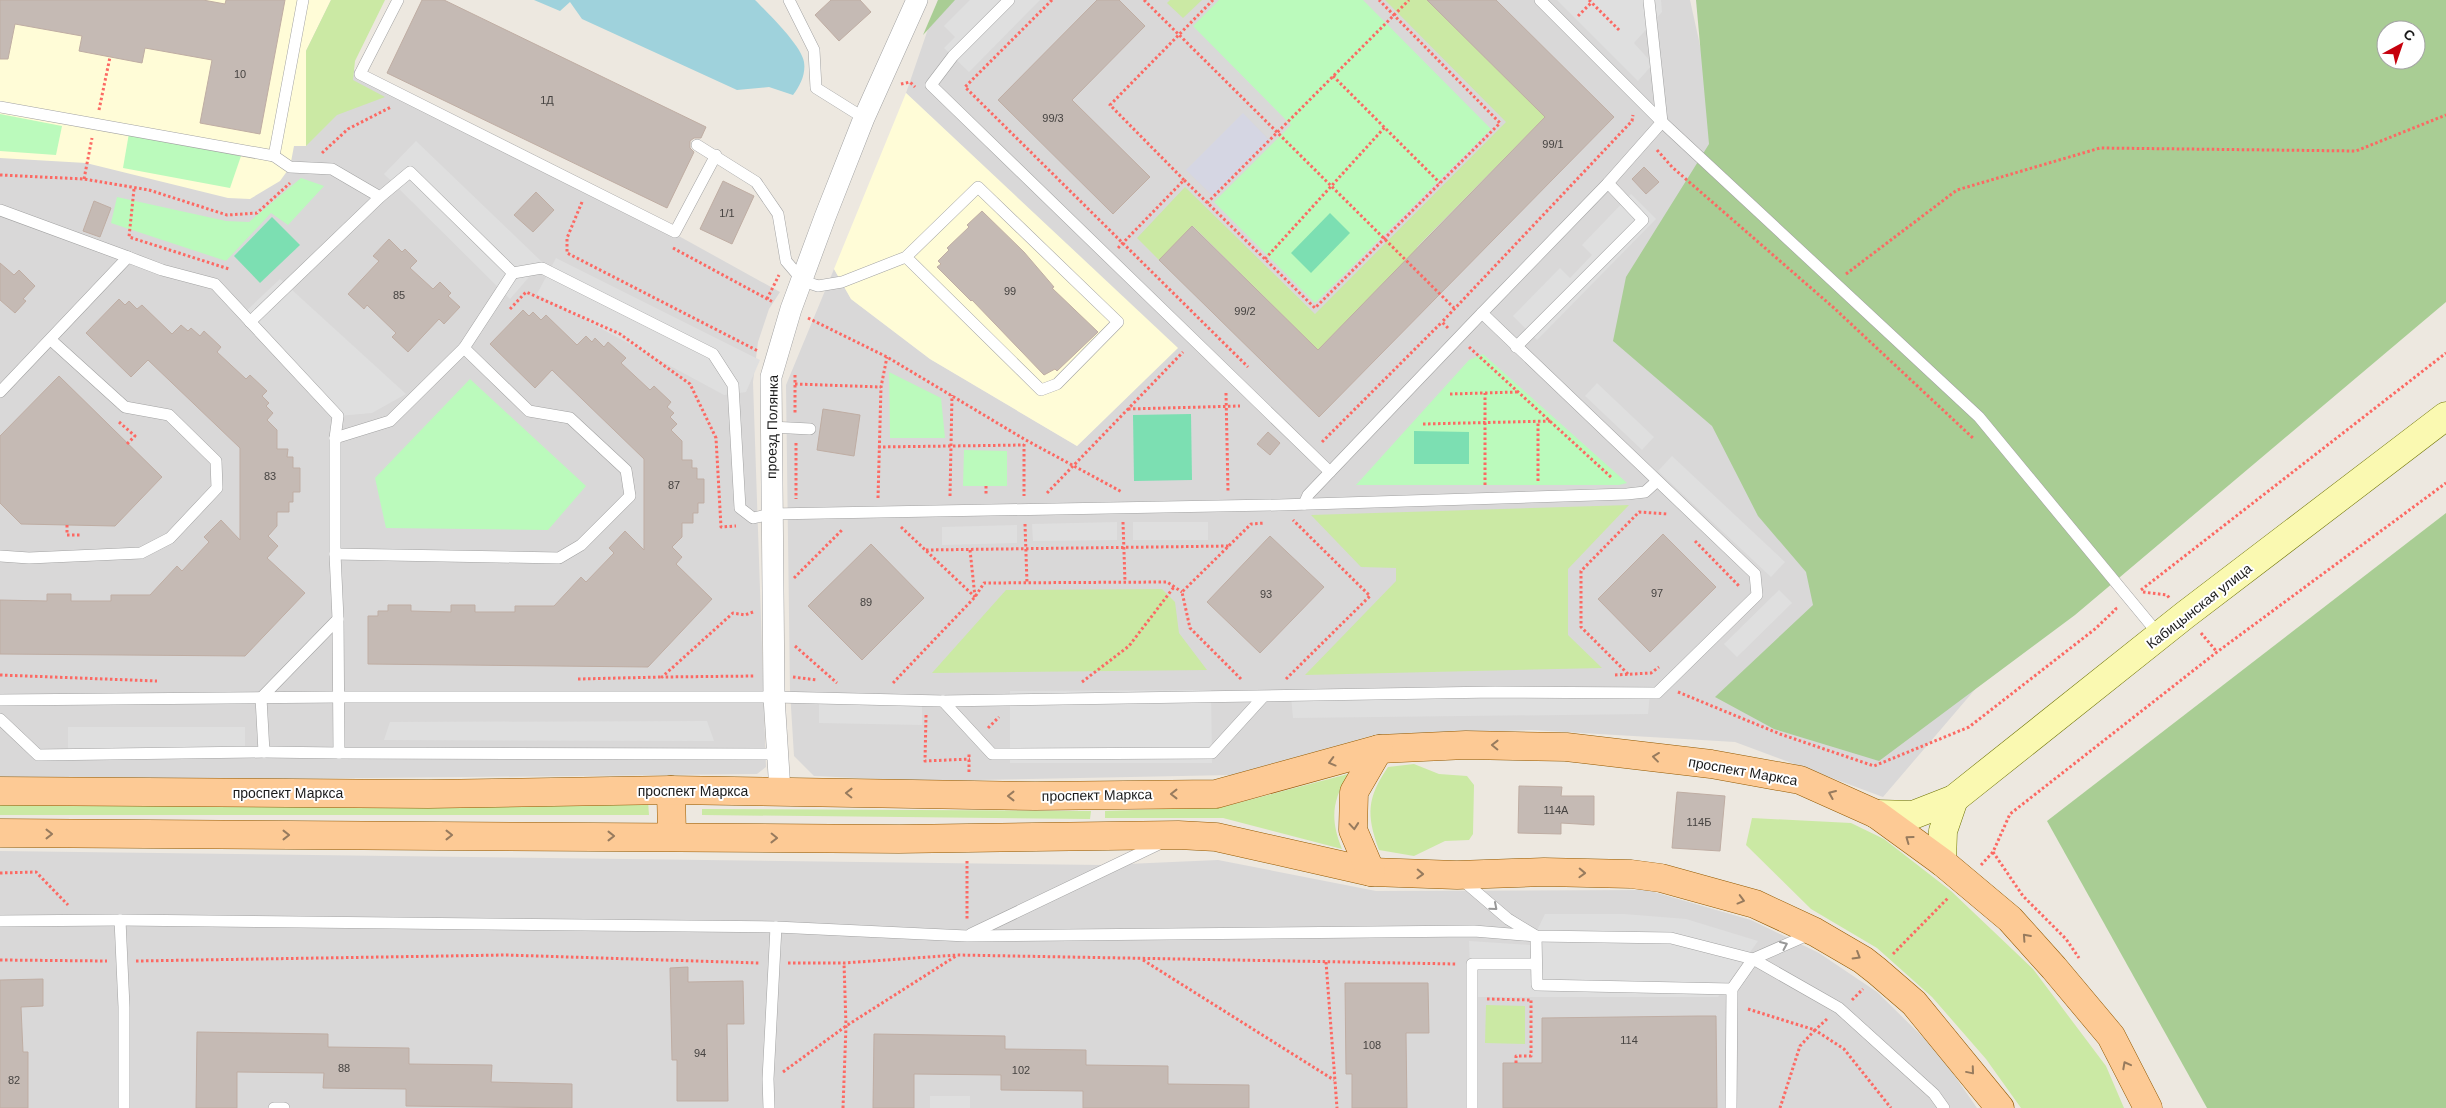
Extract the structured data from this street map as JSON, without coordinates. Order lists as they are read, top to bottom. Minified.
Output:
{"streets":{"main road":["проспект Маркса"],"street":["проезд Полянка","Кабицынская улица"]},"crossings":[["проезд Полянка","проспект Маркса"],["Кабицынская улица","проспект Маркса"]],"house_numbers":["10","1Д","99/3","99/1","1/1","99","85","99/2","83","87","97","93","89","114А","114Б","114","108","94","88","102","82"],"north":"top right"}
